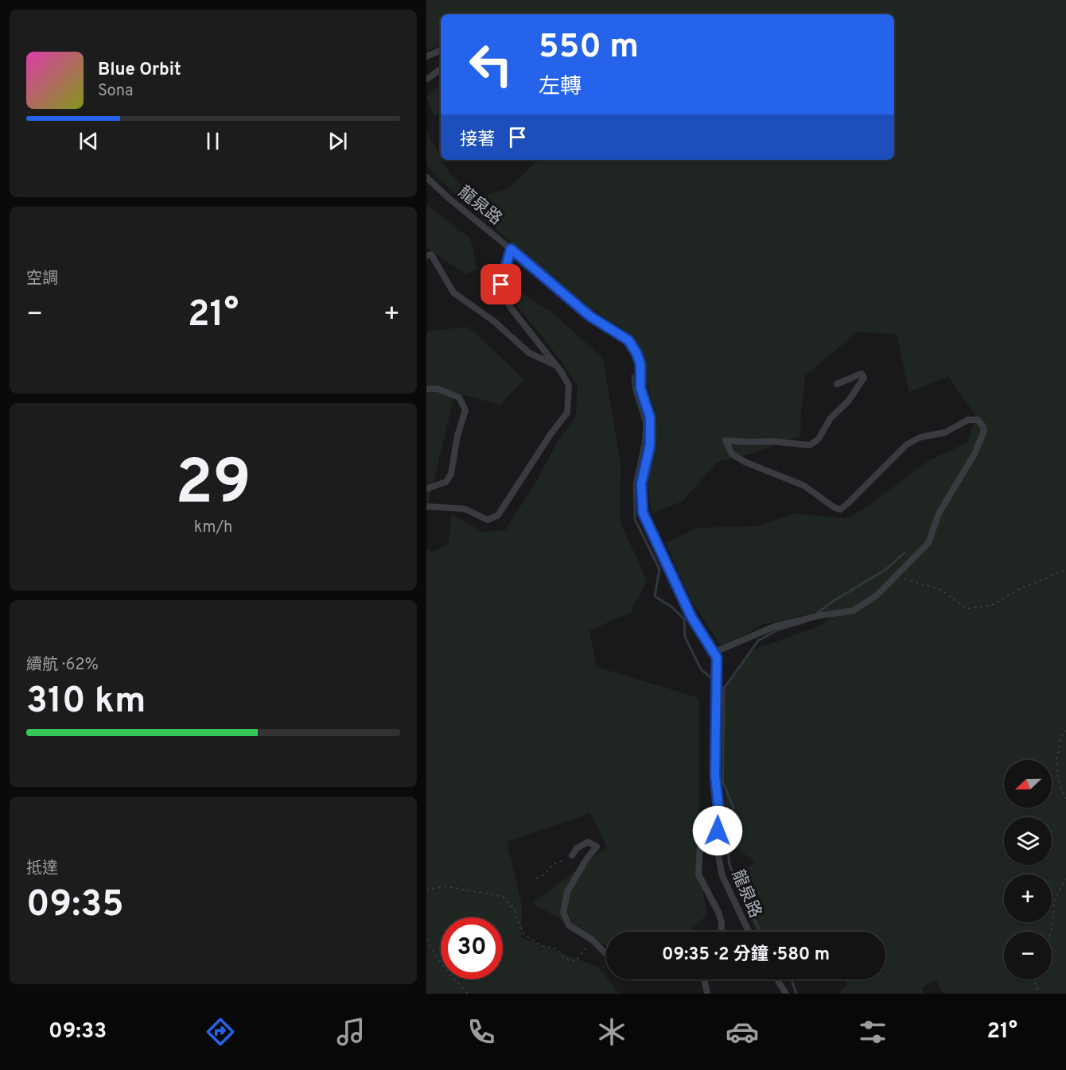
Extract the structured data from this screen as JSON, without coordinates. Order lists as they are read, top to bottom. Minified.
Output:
{"streets":{"street":["龍泉路"]},"north":"left","page":{"turn":["550 m","左轉"],"song":["Blue Orbit","Sona"],"then":"接著","tile":["空調",["29","km/h"],["續航 · 62%","310 km"],["抵達","09:35"]],"heat":["−","21°","+"],"map_buttons":["+","−"],"limit":"30","trip":"09:35 · 2 分鐘 · 580 m","tabs":["09:33","21°"]}}
